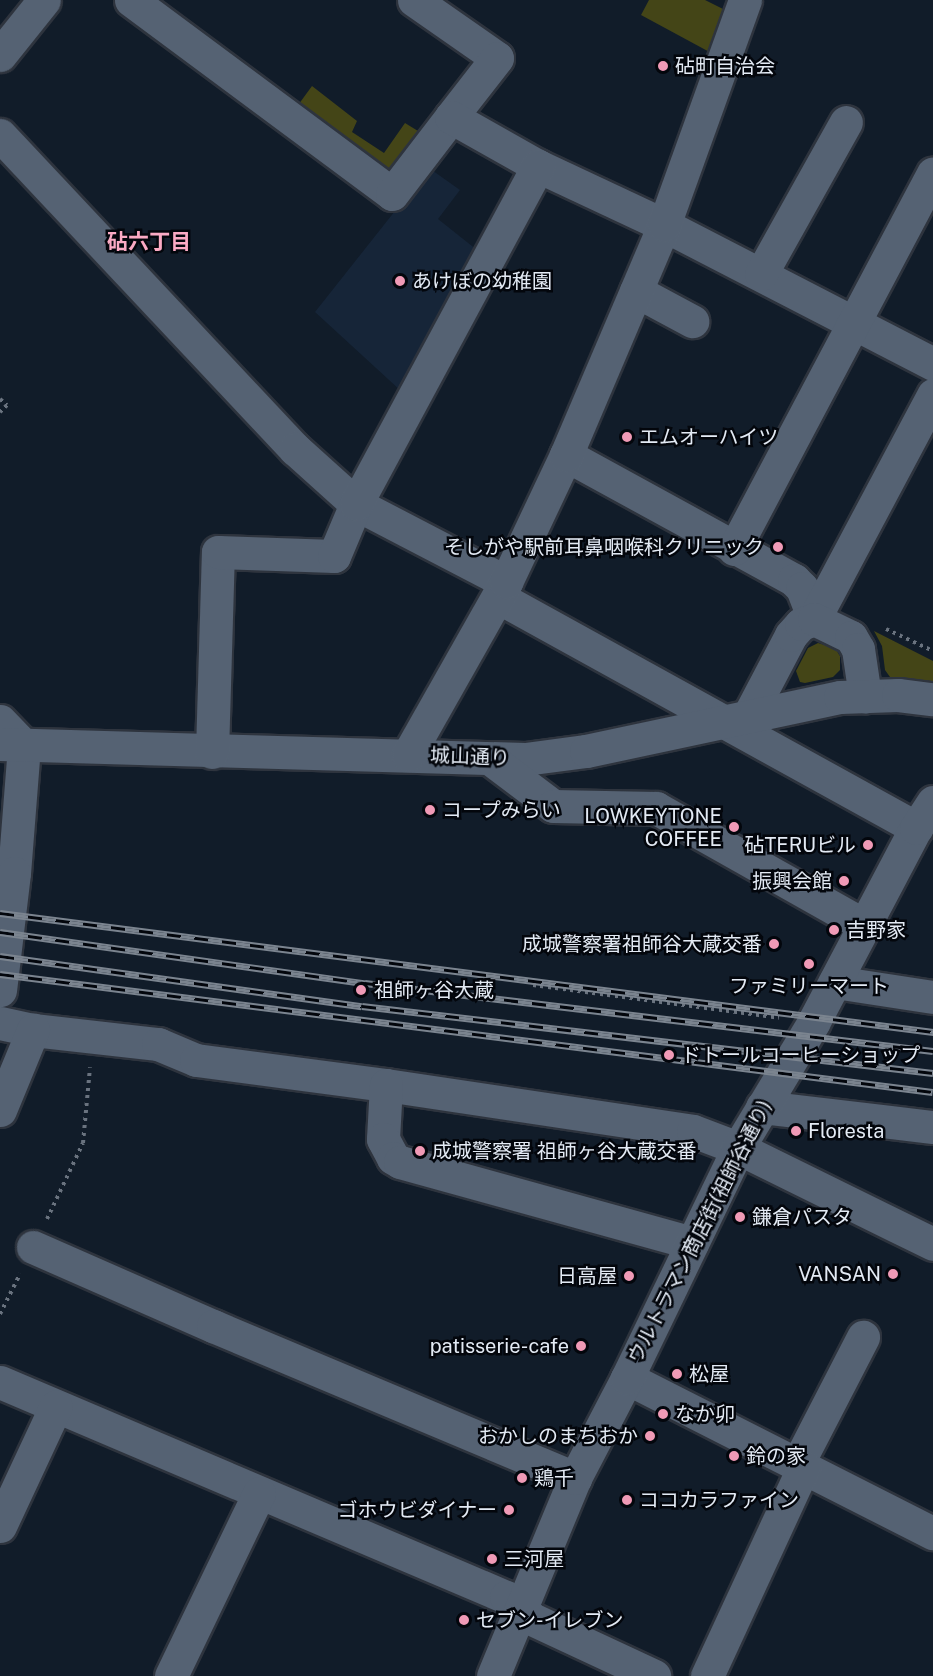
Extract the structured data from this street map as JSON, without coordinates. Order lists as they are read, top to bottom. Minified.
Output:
{"streets":{"street":["城山通り","ウルトラマン商店街(祖師谷通り)"]},"districts":["砧六丁目"],"places":["砧町自治会","あけぼの幼稚園","エムオーハイツ","そしがや駅前耳鼻咽喉科クリニック","コープみらい","LOWKEYTONE COFFEE","砧TERUビル","振興会館","吉野家","成城警察署祖師谷大蔵交番","ファミリーマート","祖師ヶ谷大蔵","ドトールコーヒーショップ","Floresta","成城警察署 祖師ヶ谷大蔵交番","鎌倉パスタ","VANSAN","日高屋","patisserie-cafe","松屋","なか卯","おかしのまちおか","鈴の家","鶏千","ココカラファイン","ゴホウビダイナー","三河屋","セブン-イレブン"]}
